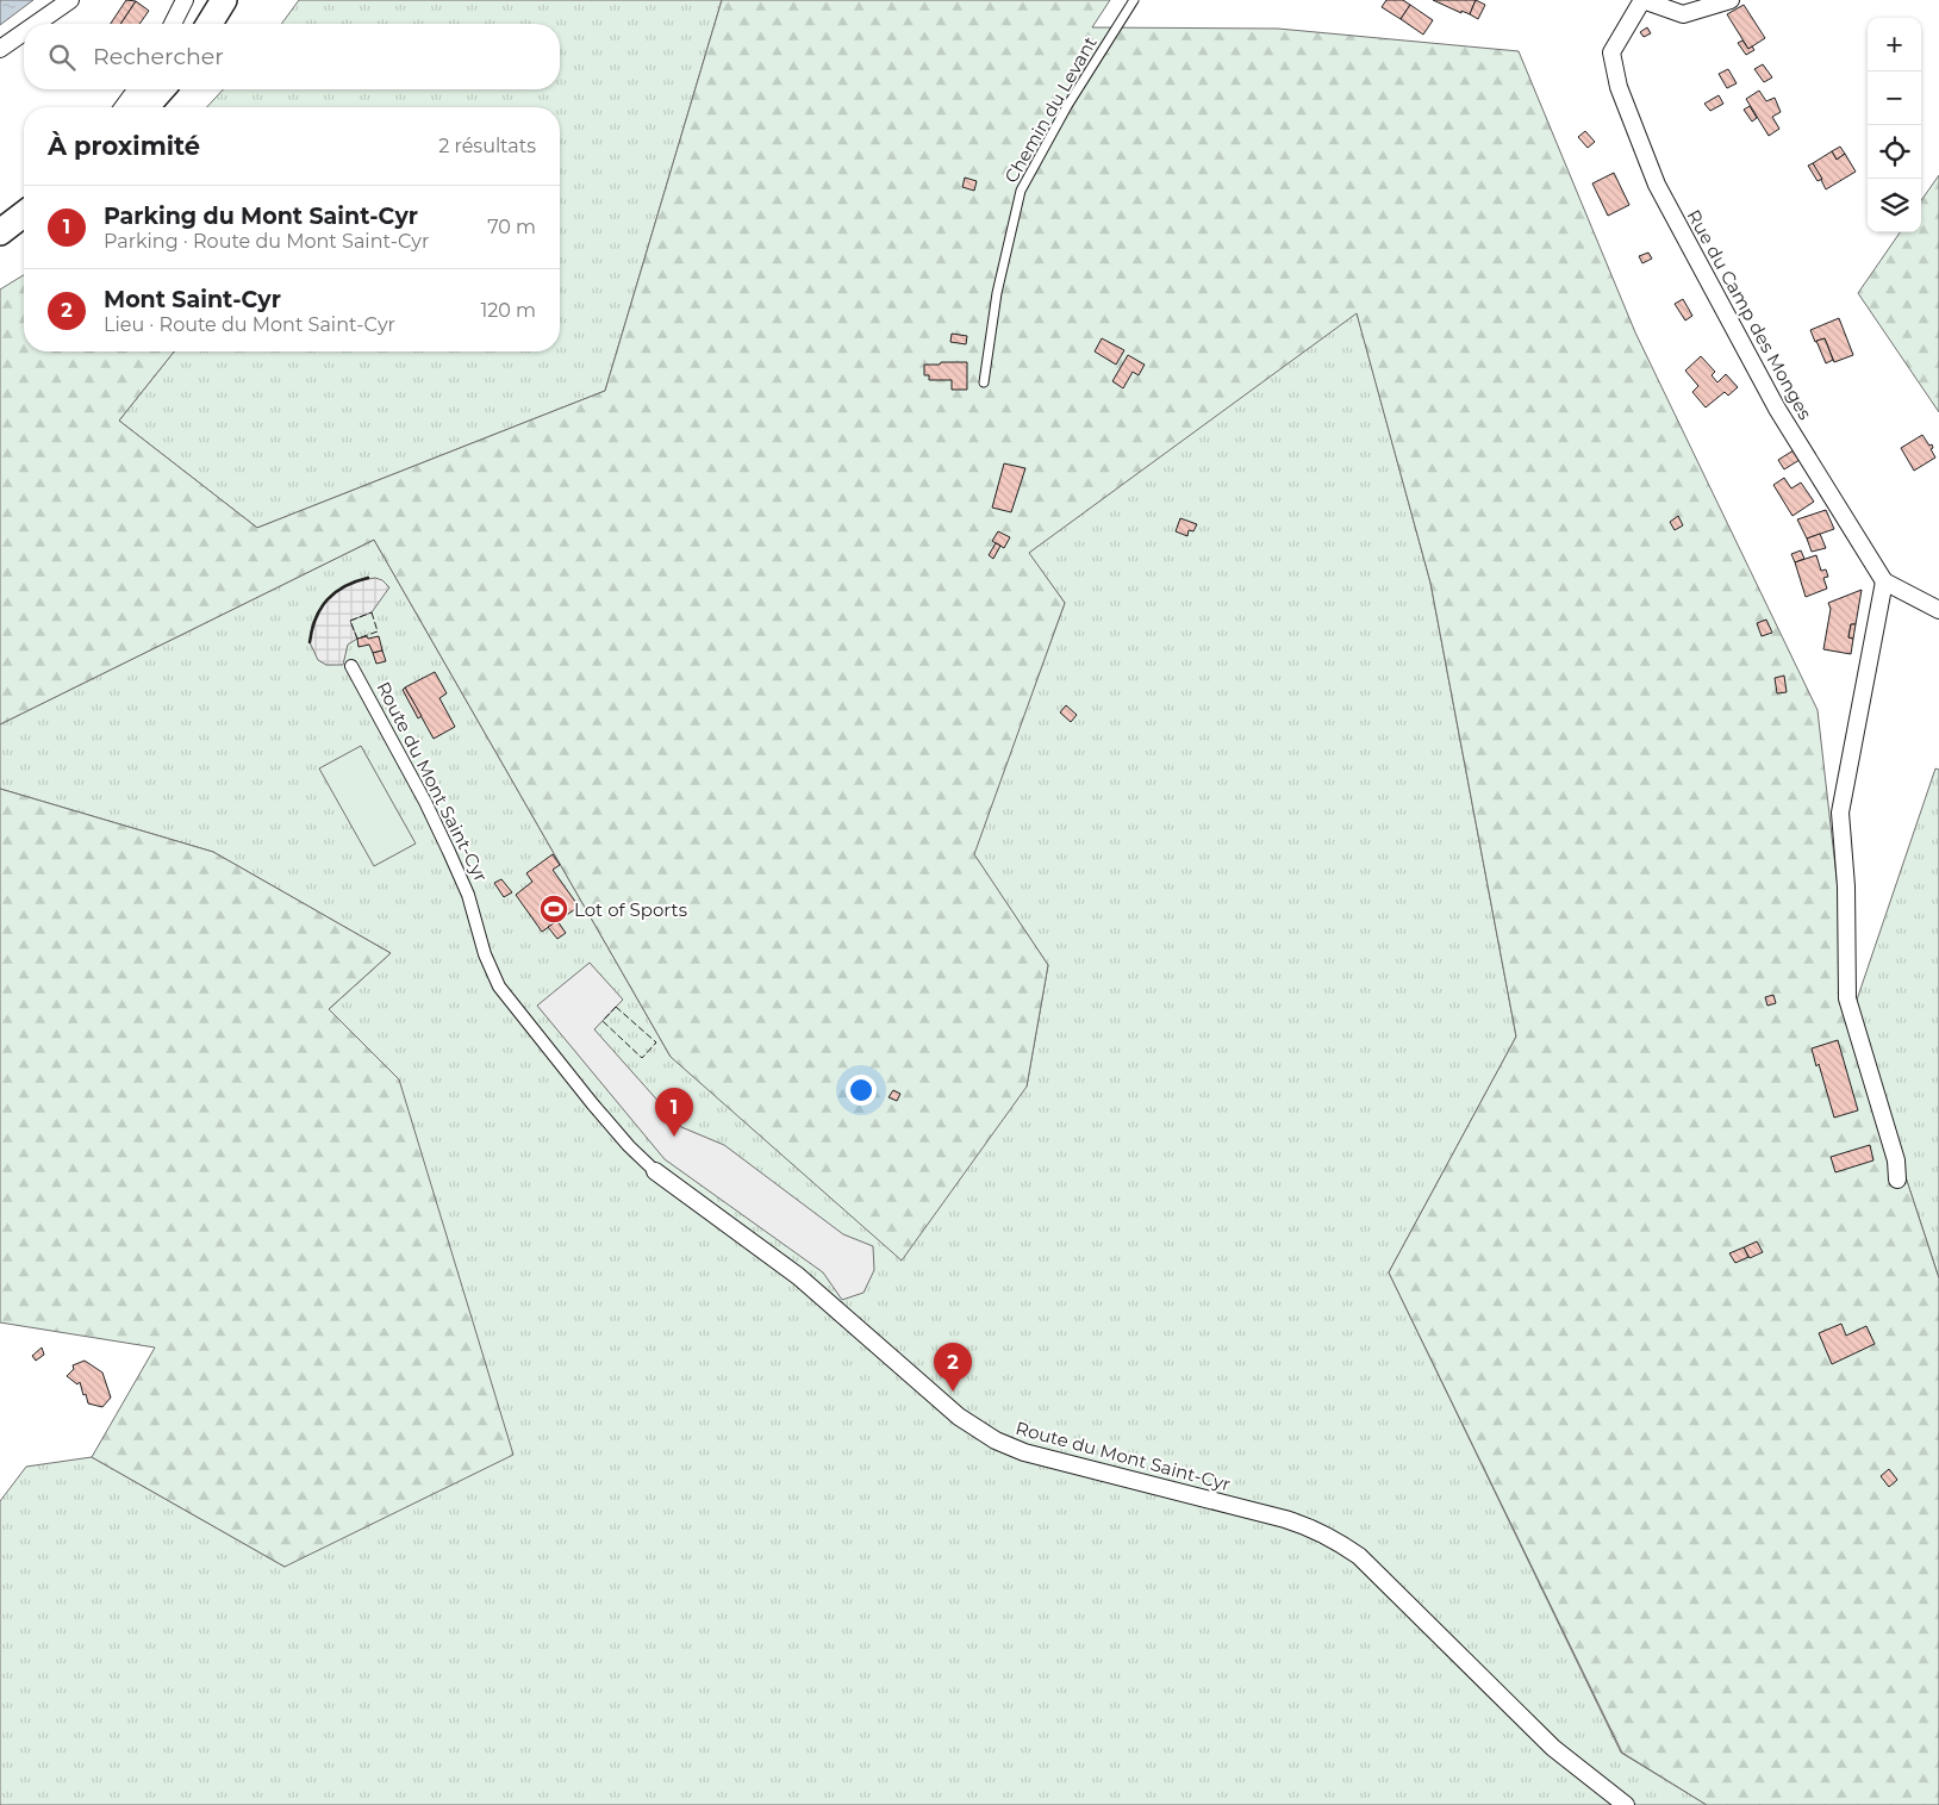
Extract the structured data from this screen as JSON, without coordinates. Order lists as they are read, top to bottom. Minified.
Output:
{"streets":{"street":["Rue du Camp des Monges","Route du Mont Saint-Cyr"],"lane":["Chemin du Levant"]},"places":{"sports":["Lot of Sports"]},"page":{"map_buttons":["+","−"],"search":"Rechercher","heading":["À proximité","2 résultats"],"list":[{"mark":"1","name":"Parking du Mont Saint-Cyr","note":"Parking · Route du Mont Saint-Cyr","value":"70 m"},{"mark":"2","name":"Mont Saint-Cyr","note":"Lieu · Route du Mont Saint-Cyr","value":"120 m"}],"pins":["1","2"]}}
